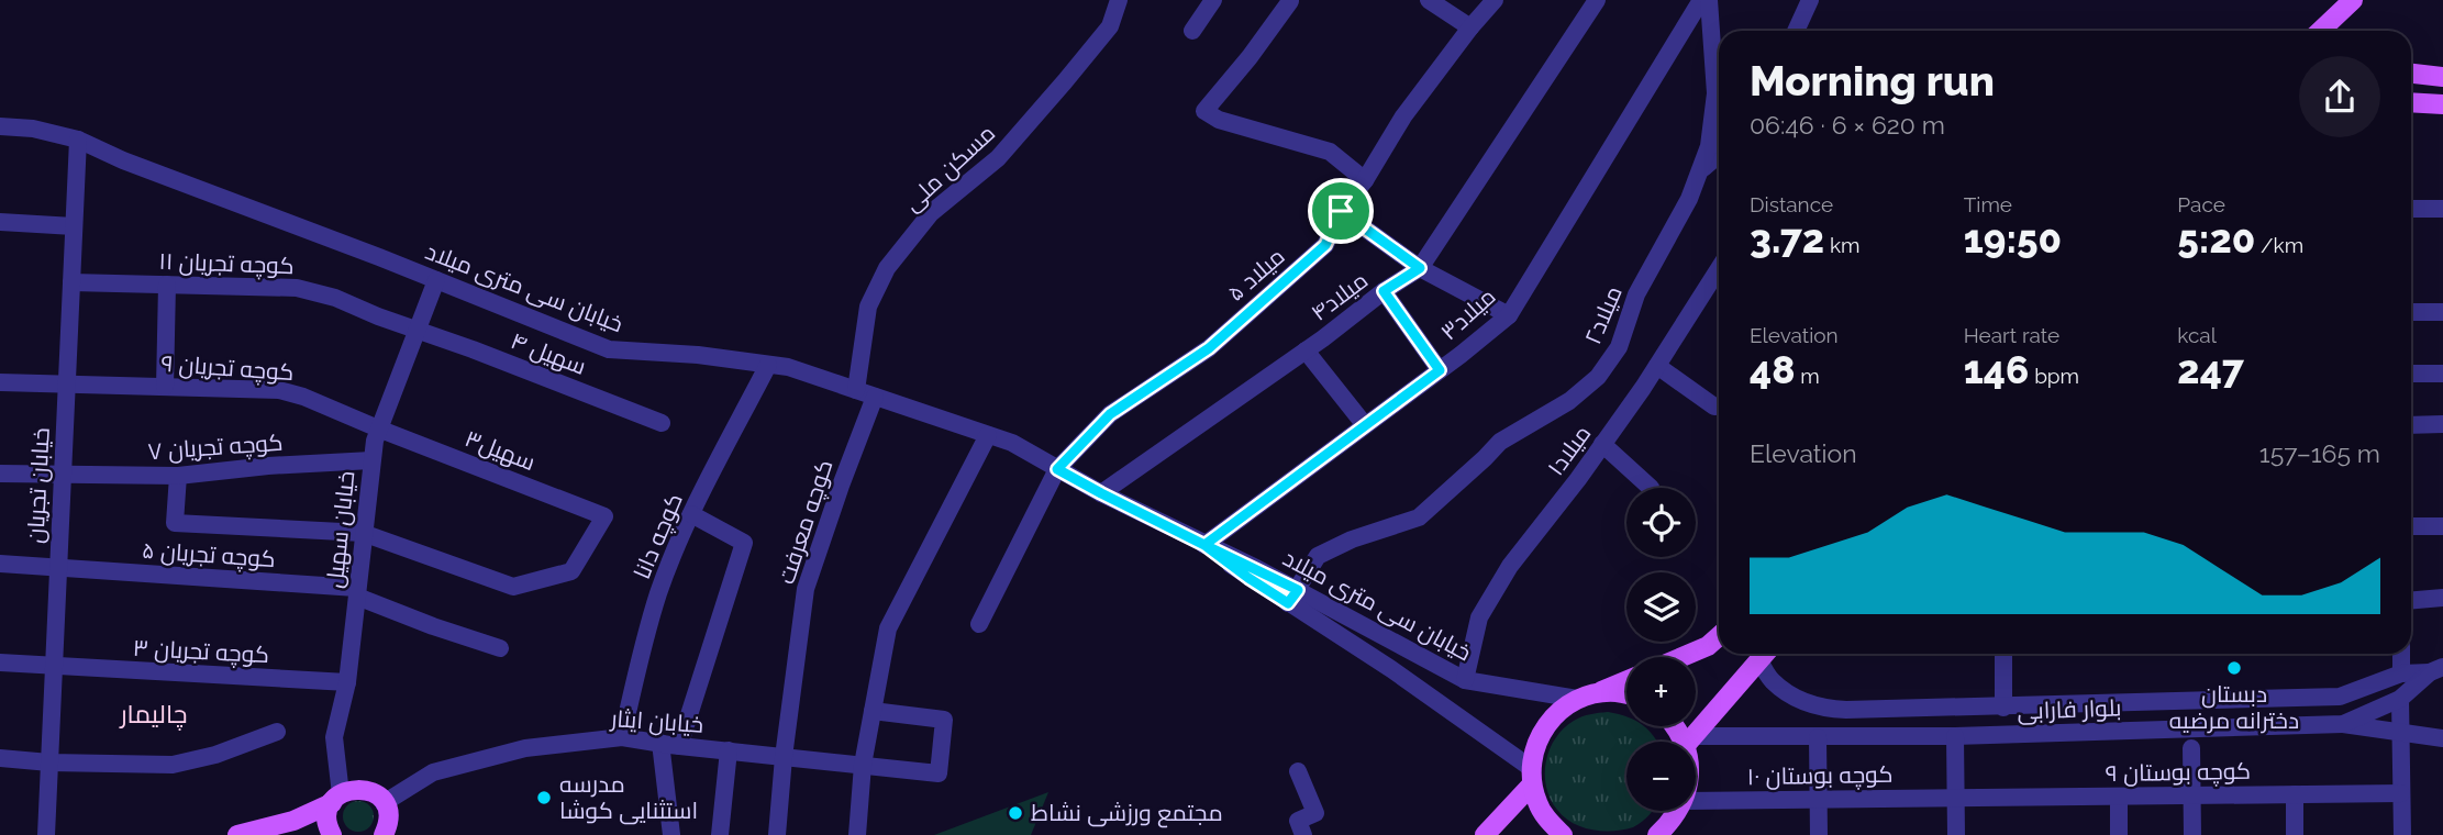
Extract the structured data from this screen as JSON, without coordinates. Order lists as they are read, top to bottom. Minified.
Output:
{"streets":{"street":["مسکن ملی","کوچه تجریان ۱۱","میلاد ۵","خیابان سی متری میلاد","میلاد۴","میلاد۳","میلاد۲","سهیل ۴","کوچه تجریان ۹","کوچه تجریان ۷","سهیل۳","میلاد۱","خیابان تجریان","کوچه معرفت","خیابان سهیل","کوچه دانا","کوچه تجریان ۵","کوچه تجریان ۳","بلوار فارابی","خیابان ایثار","کوچه بوستان ۹","کوچه بوستان ۱۰"]},"crossings":[["مسکن ملی","خیابان سی متری میلاد"],["کوچه تجریان ۱۱","سهیل ۴"],["کوچه تجریان ۱۱","خیابان تجریان"],["کوچه تجریان ۱۱","خیابان سهیل"],["میلاد ۵","خیابان سی متری میلاد"],["خیابان سی متری میلاد","میلاد۴"],["خیابان سی متری میلاد","میلاد۳"],["خیابان سی متری میلاد","میلاد۲"],["خیابان سی متری میلاد","میلاد۱"],["خیابان سی متری میلاد","خیابان تجریان"],["خیابان سی متری میلاد","کوچه معرفت"],["خیابان سی متری میلاد","خیابان سهیل"],["خیابان سی متری میلاد","کوچه دانا"],["سهیل ۴","خیابان سهیل"],["کوچه تجریان ۹","سهیل۳"],["کوچه تجریان ۹","خیابان تجریان"],["کوچه تجریان ۹","خیابان سهیل"],["کوچه تجریان ۷","خیابان تجریان"],["کوچه تجریان ۷","خیابان سهیل"],["سهیل۳","خیابان سهیل"],["خیابان تجریان","کوچه تجریان ۵"],["خیابان تجریان","کوچه تجریان ۳"],["کوچه معرفت","خیابان ایثار"],["خیابان سهیل","کوچه تجریان ۵"],["خیابان سهیل","کوچه تجریان ۳"],["کوچه دانا","خیابان ایثار"],["کوچه بوستان ۹","کوچه بوستان ۱۰"]],"districts":["چالیمار"],"places":["دبستان دخترانه مرضیه","مدرسه استثنایی کوشا","مجتمع ورزشی نشاط"],"page":{"heading":["Morning run","06:46 · 6 × 620 m"],"stats":[["Distance","3.72 km"],["Time","19:50"],["Pace","5:20 /km"],["Elevation","48 m"],["Heart rate","146 bpm"],["kcal","247"]],"chart":["Elevation","157–165 m"],"map_buttons":["+","−"]}}
